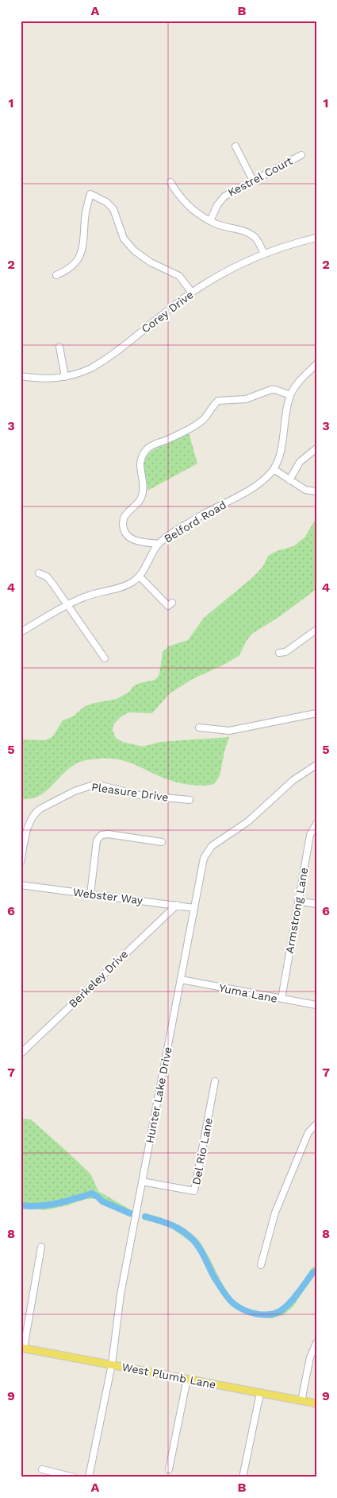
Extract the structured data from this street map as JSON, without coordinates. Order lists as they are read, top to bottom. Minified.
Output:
{"streets":{"main road":["West Plumb Lane"],"street":["Kestrel Court","Corey Drive","Belford Road","Pleasure Drive","Webster Way","Armstrong Lane","Berkeley Drive","Yuma Lane","Hunter Lake Drive","Del Rio Lane"]},"crossings":[["Webster Way","Berkeley Drive"],["Webster Way","Hunter Lake Drive"],["Armstrong Lane","Yuma Lane"],["Yuma Lane","Hunter Lake Drive"],["Hunter Lake Drive","Del Rio Lane"],["Hunter Lake Drive","West Plumb Lane"]],"grid":{"columns":["A","B"],"rows":["1","2","3","4","5","6","7","8","9"]}}
